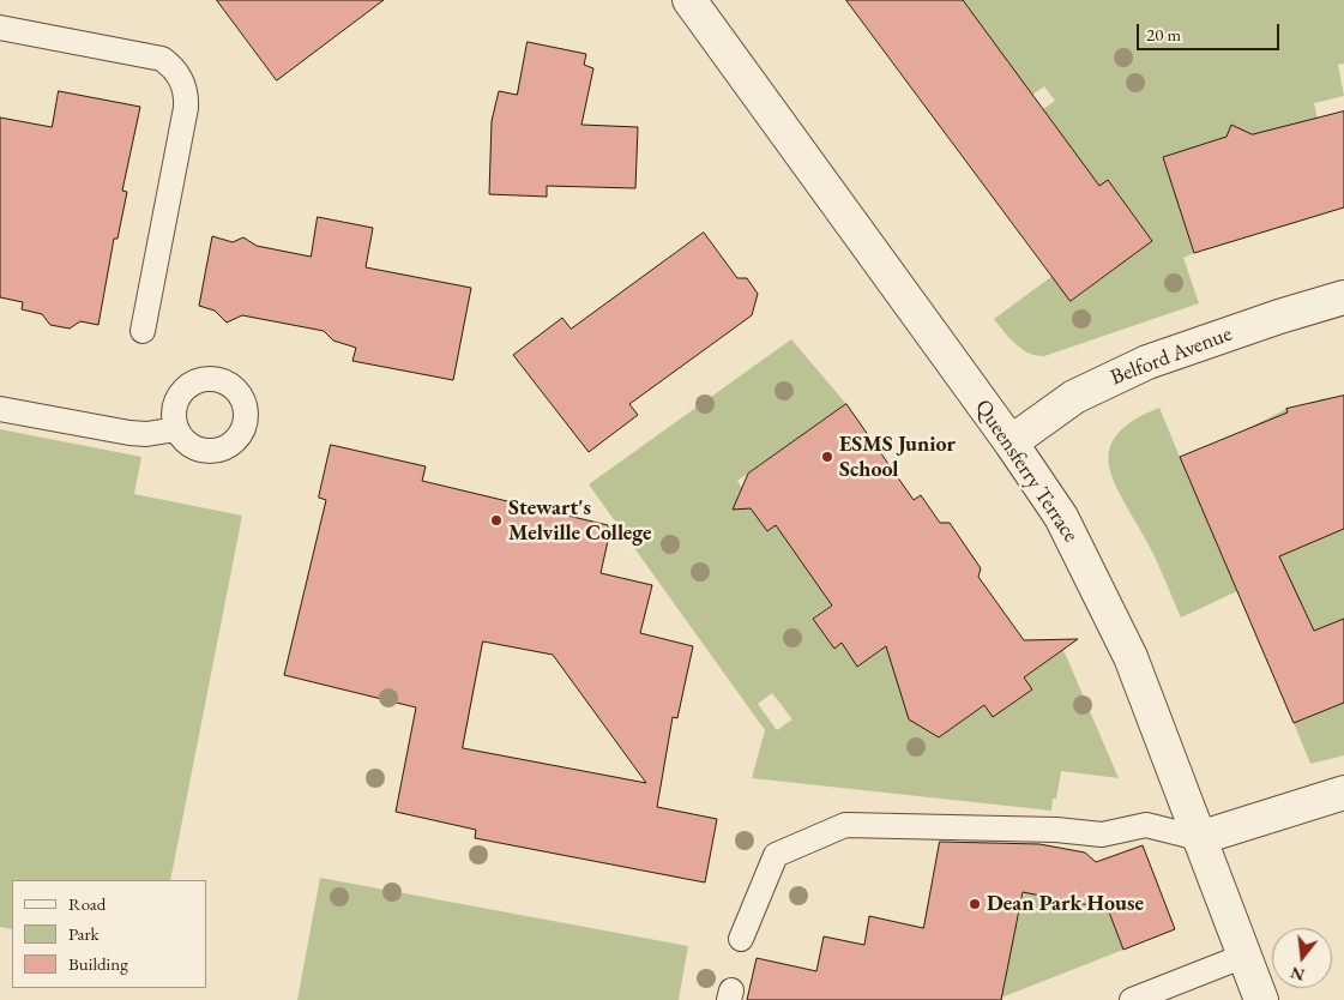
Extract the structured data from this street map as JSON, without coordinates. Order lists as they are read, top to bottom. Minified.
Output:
{"streets":{"street":["Belford Avenue","Queensferry Terrace"]},"crossings":[["Belford Avenue","Queensferry Terrace"]],"places":["ESMS Junior School","Stewart's Melville College","Dean Park House"],"legend":["Road","Park","Building"],"scale_bar":"20 m","north":"bottom"}
